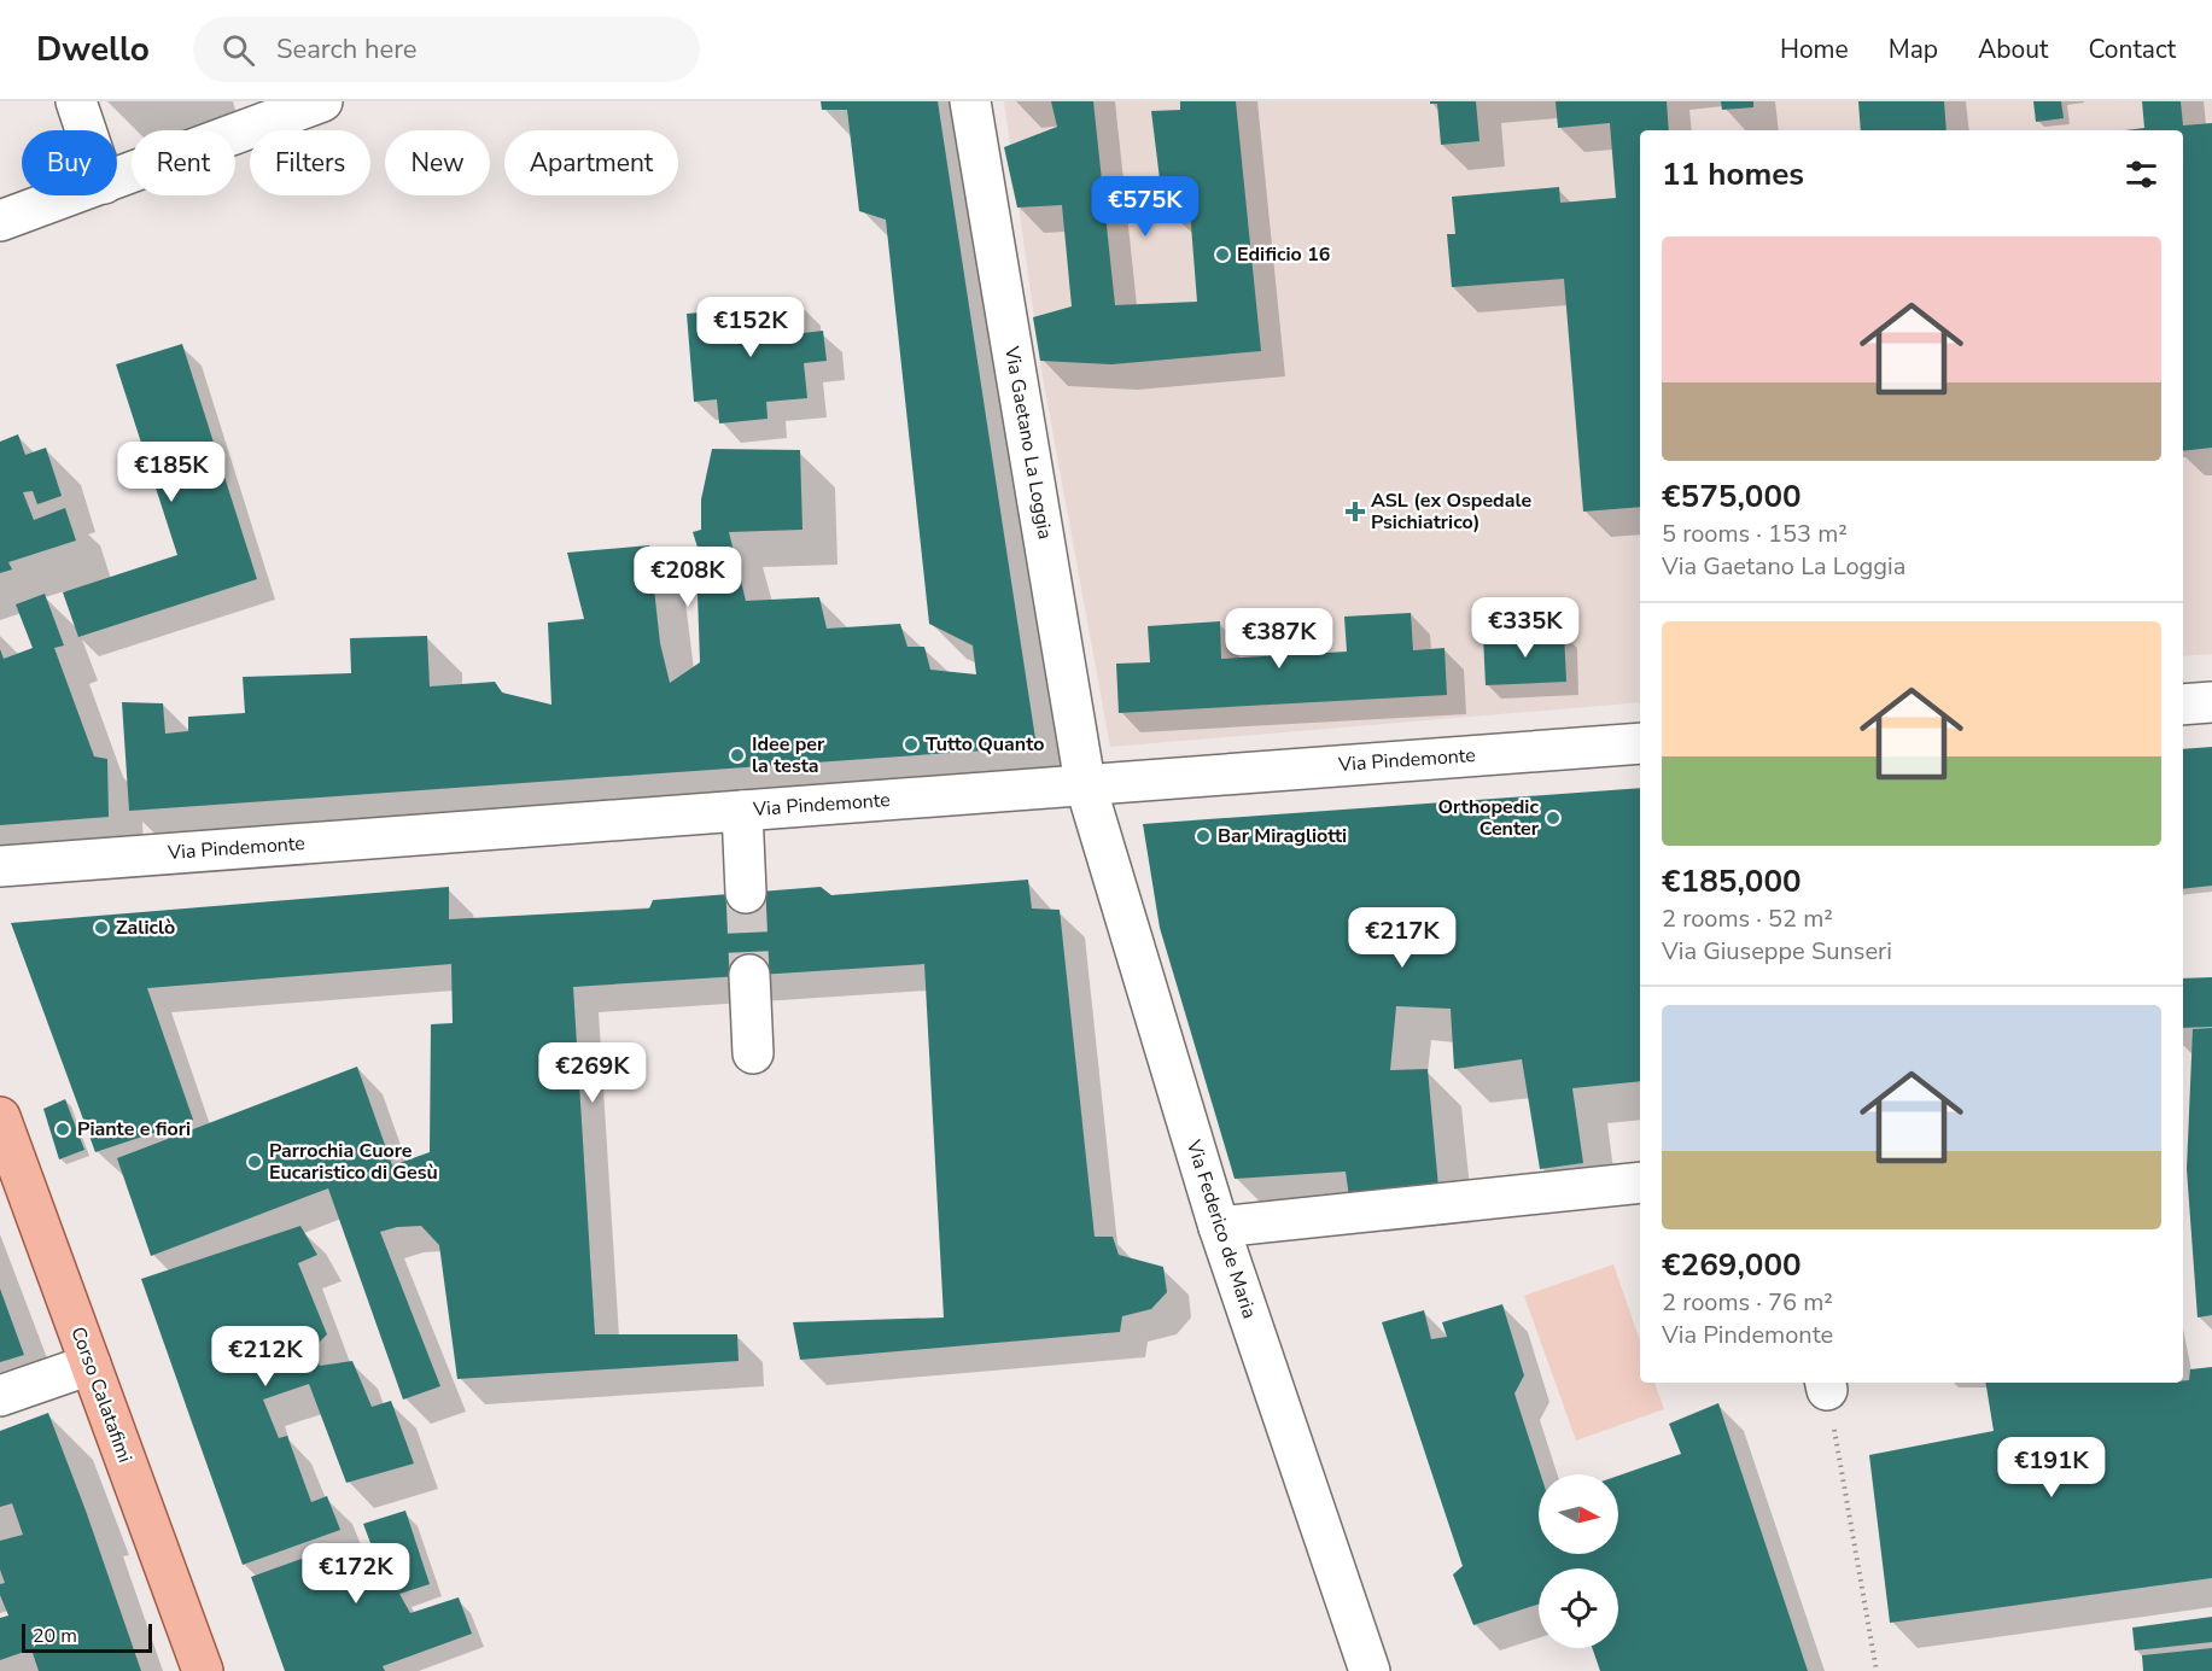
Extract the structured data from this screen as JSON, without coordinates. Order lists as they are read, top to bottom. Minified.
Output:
{"streets":{"main road":["Corso Calatafimi"],"street":["Via Gaetano La Loggia","Via Pindemonte","Via Federico de Maria"]},"crossings":[["Via Gaetano La Loggia","Via Pindemonte"],["Via Gaetano La Loggia","Via Federico de Maria"],["Via Pindemonte","Via Federico de Maria"]],"places":{"other":["Edificio 16","Tutto Quanto","Idee per la testa","Orthopedic Center","Bar Miragliotti","Zaliclò","Piante e fiori","Parrochia Cuore Eucaristico di Gesù"],"health":["ASL (ex Ospedale Psichiatrico)"]},"scale_bar":"20 m","north":"right","page":{"header":"Dwello","search":"Search here","nav":["Home","Map","About","Contact"],"chip":["Buy","Rent","Filters","New","Apartment"],"heading":"11 homes","price":["€575K","€152K","€185K","€208K","€335K","€387K","€217K","€269K","€212K","€191K","€172K"],"list":[{"name":"€575,000","note":"5 rooms · 153 m² · Via Gaetano La Loggia"},{"name":"€185,000","note":"2 rooms · 52 m² · Via Giuseppe Sunseri"},{"name":"€269,000","note":"2 rooms · 76 m² · Via Pindemonte"}],"scale":"20 m"}}
